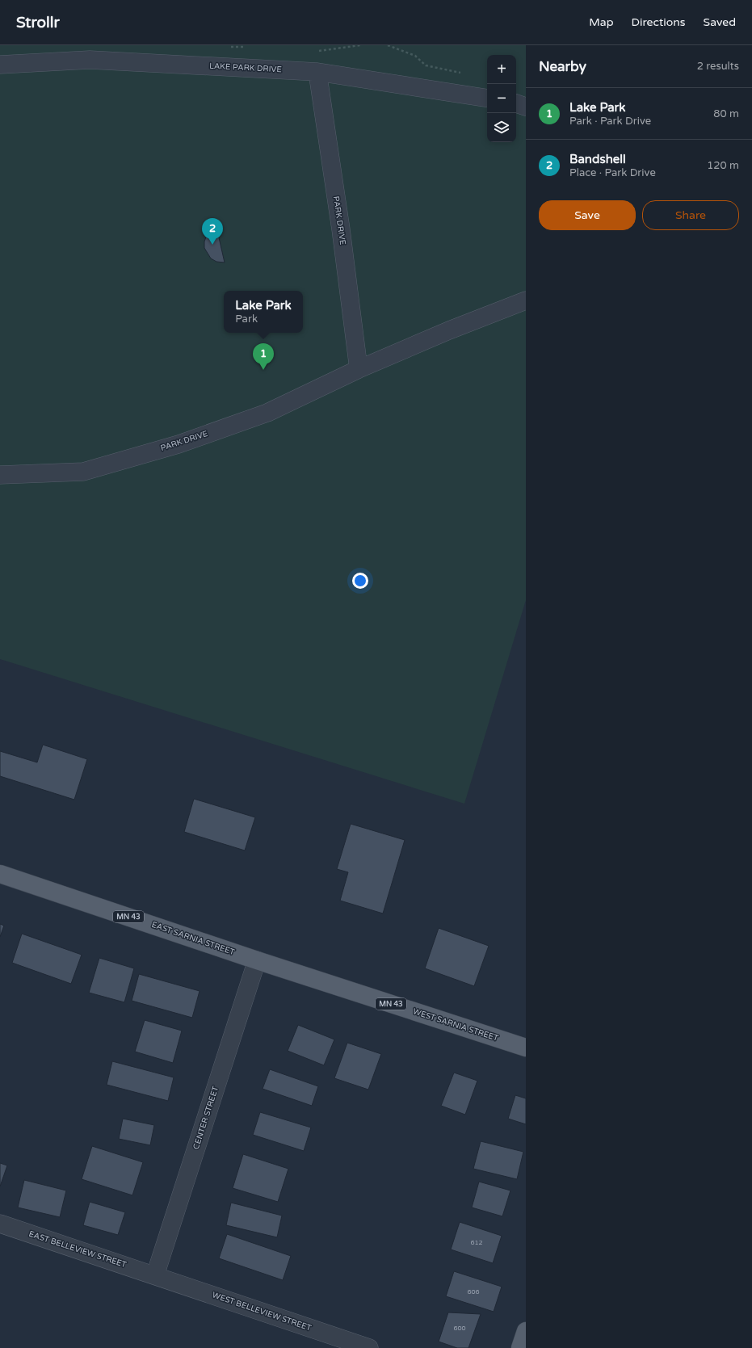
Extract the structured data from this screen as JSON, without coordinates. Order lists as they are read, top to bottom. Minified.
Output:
{"streets":{"main road":["MN 43","EAST SARNIA STREET","WEST SARNIA STREET"],"street":["LAKE PARK DRIVE","PARK DRIVE","CENTER STREET","EAST BELLEVIEW STREET","WEST BELLEVIEW STREET"]},"crossings":[["LAKE PARK DRIVE","PARK DRIVE"],["EAST SARNIA STREET","WEST SARNIA STREET"],["EAST SARNIA STREET","CENTER STREET"],["WEST SARNIA STREET","CENTER STREET"],["CENTER STREET","EAST BELLEVIEW STREET"],["CENTER STREET","WEST BELLEVIEW STREET"],["EAST BELLEVIEW STREET","WEST BELLEVIEW STREET"]],"house_numbers":["612","606","600"],"page":{"header":"Strollr","nav":["Map","Directions","Saved"],"heading":["Nearby","2 results"],"map_buttons":["+","−"],"list":[{"mark":"1","name":"Lake Park","note":"Park · Park Drive","value":"80 m"},{"mark":"2","name":"Bandshell","note":"Place · Park Drive","value":"120 m"}],"buttons":["Save","Share"],"pins":["2","1"],"popup":["Lake Park","Park"]}}
